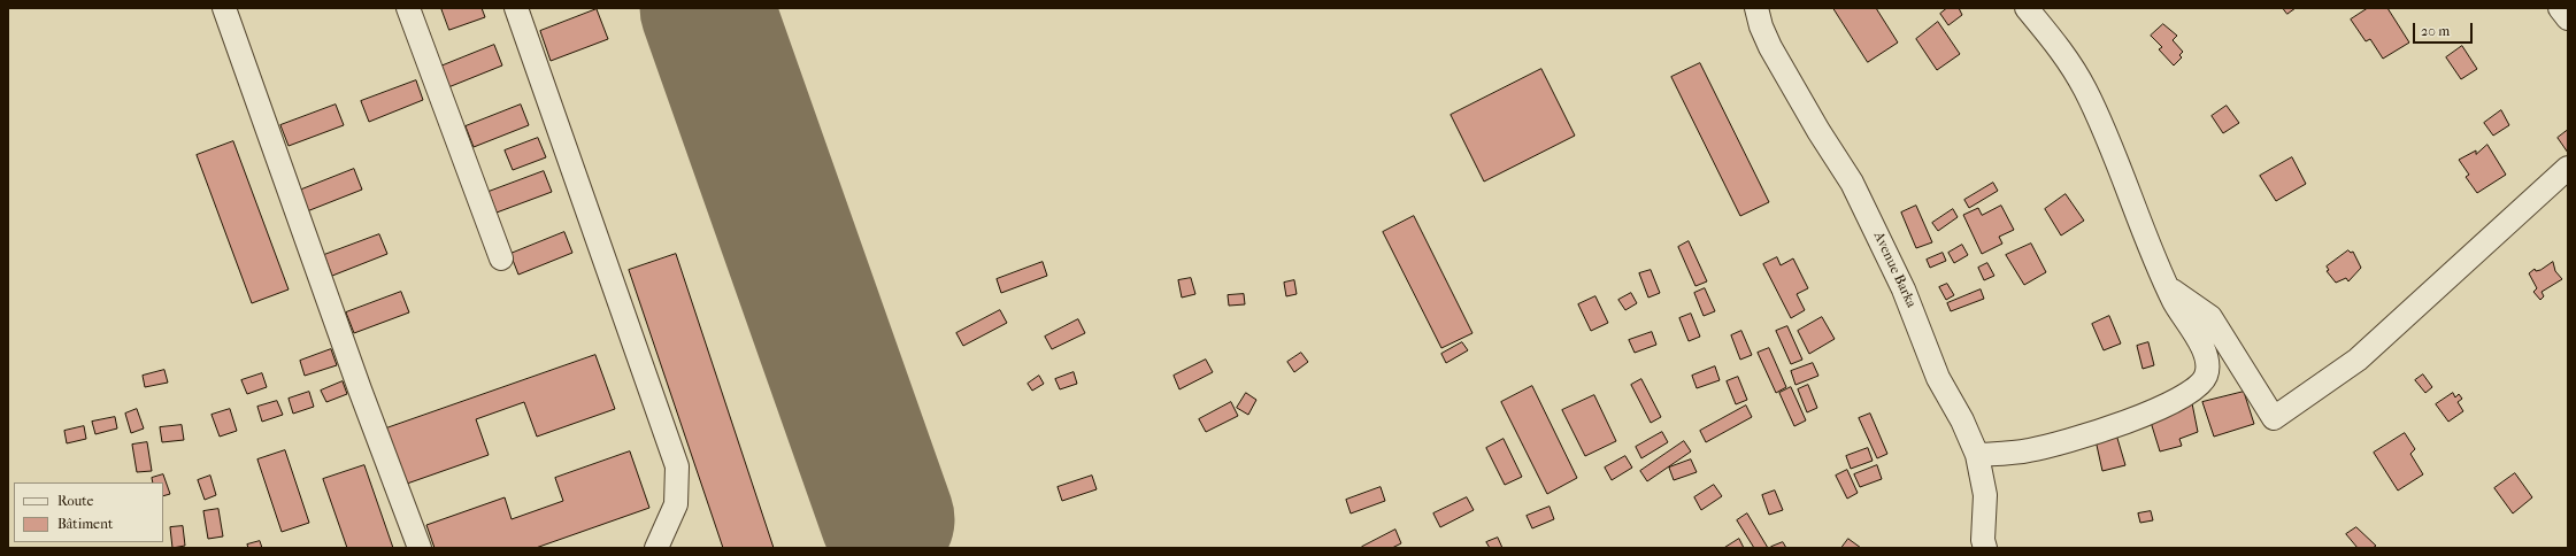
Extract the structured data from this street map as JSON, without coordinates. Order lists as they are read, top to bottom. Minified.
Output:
{"streets":{"street":["Avenue Barka"]},"legend":["Route","Bâtiment"],"scale_bar":"20 m"}
